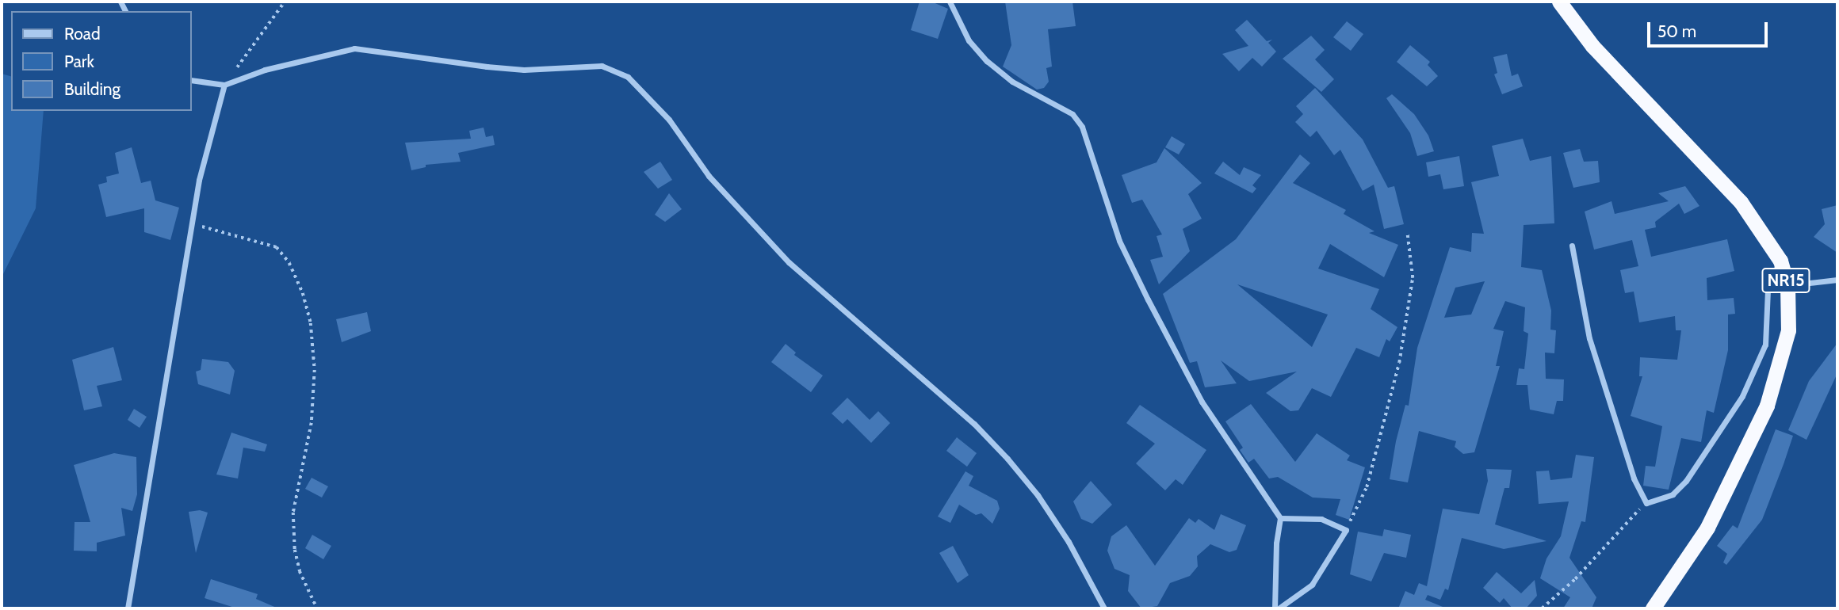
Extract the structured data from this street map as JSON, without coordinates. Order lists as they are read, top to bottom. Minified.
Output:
{"streets":{"highway":["NR15"]},"legend":["Road","Park","Building"],"scale_bar":"50 m"}
